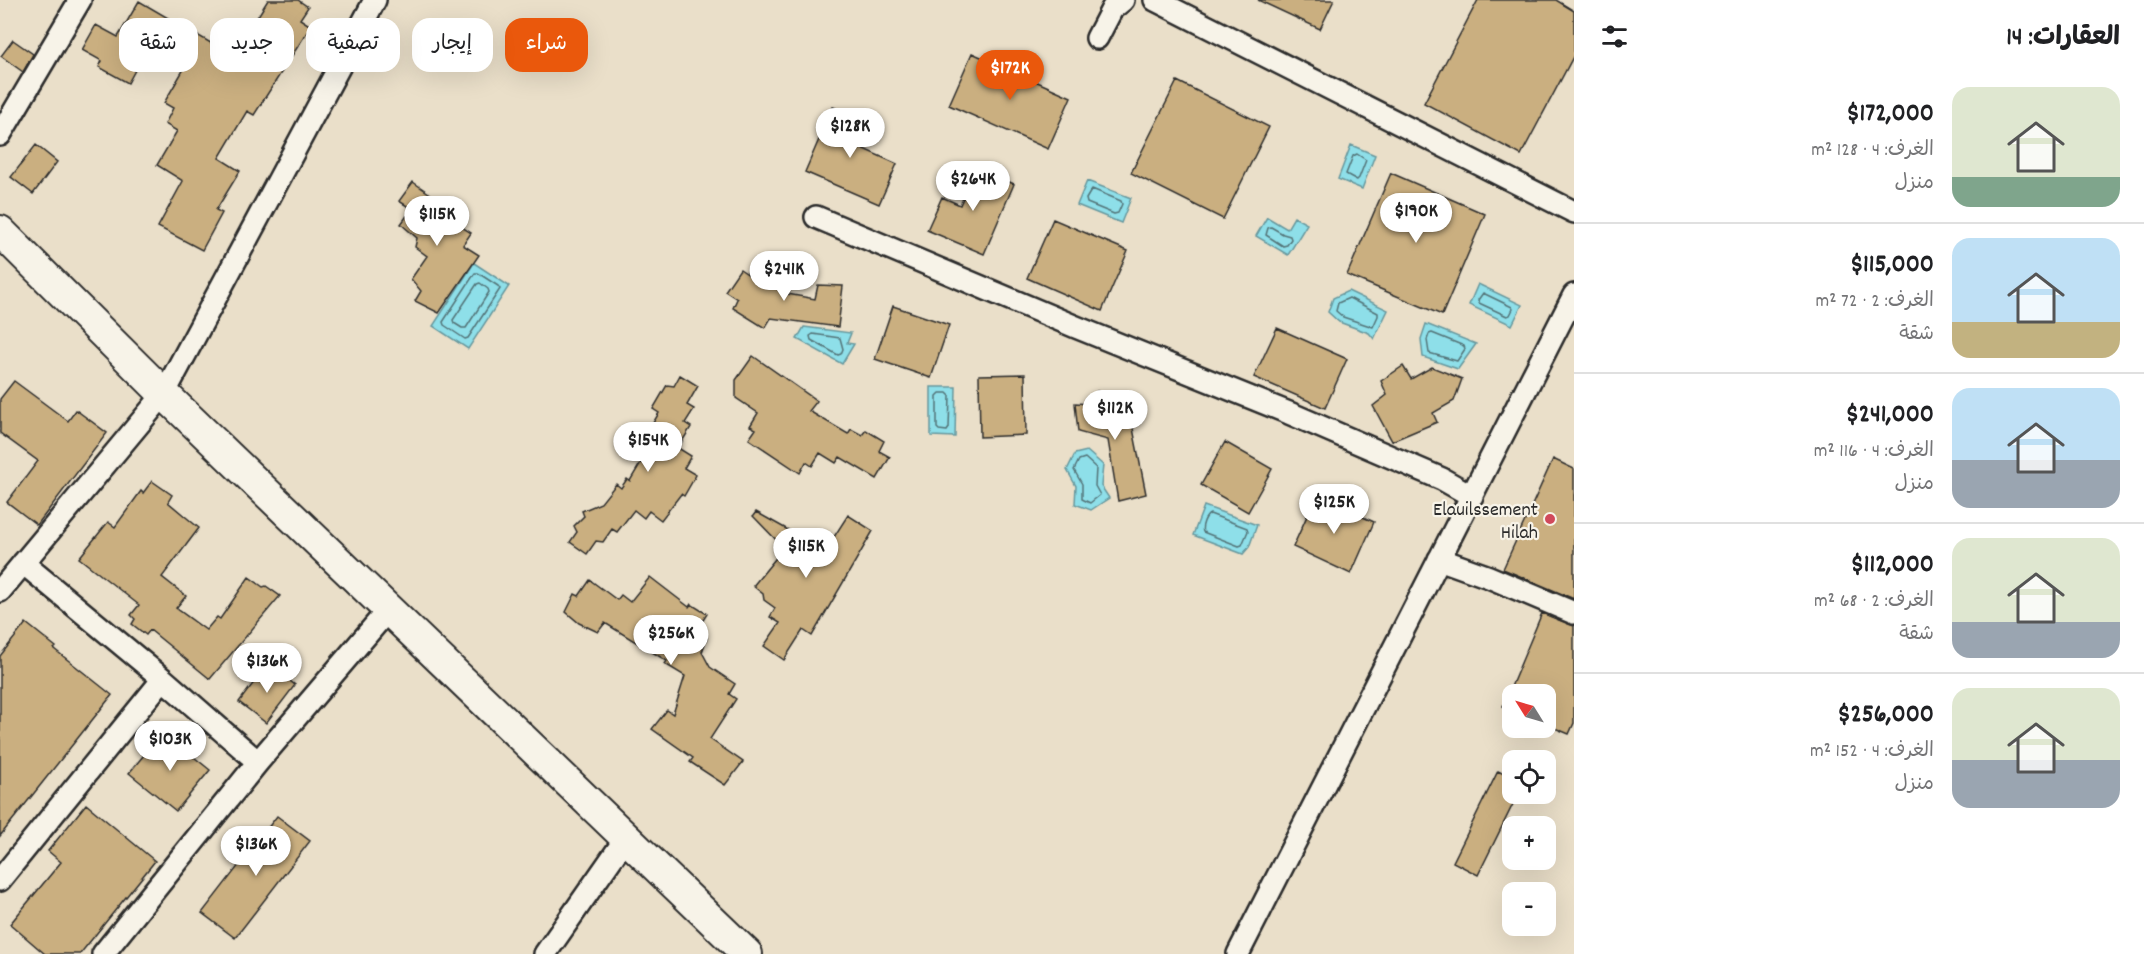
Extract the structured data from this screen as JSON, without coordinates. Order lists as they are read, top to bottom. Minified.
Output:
{"places":["Elauilssement Hilah"],"north":"top left","page":{"heading":"العقارات: 14","chip":["شراء","إيجار","تصفية","جديد","شقة"],"price":["$172K","$128K","$264K","$190K","$115K","$241K","$112K","$154K","$125K","$115K","$256K","$136K","$103K","$136K"],"list":[{"name":"$172,000","note":"الغرف: 4 · 128 m² · منزل"},{"name":"$115,000","note":"الغرف: 2 · 72 m² · شقة"},{"name":"$241,000","note":"الغرف: 4 · 116 m² · منزل"},{"name":"$112,000","note":"الغرف: 2 · 68 m² · شقة"},{"name":"$256,000","note":"الغرف: 4 · 152 m² · منزل"}],"map_buttons":["+","−"]}}
